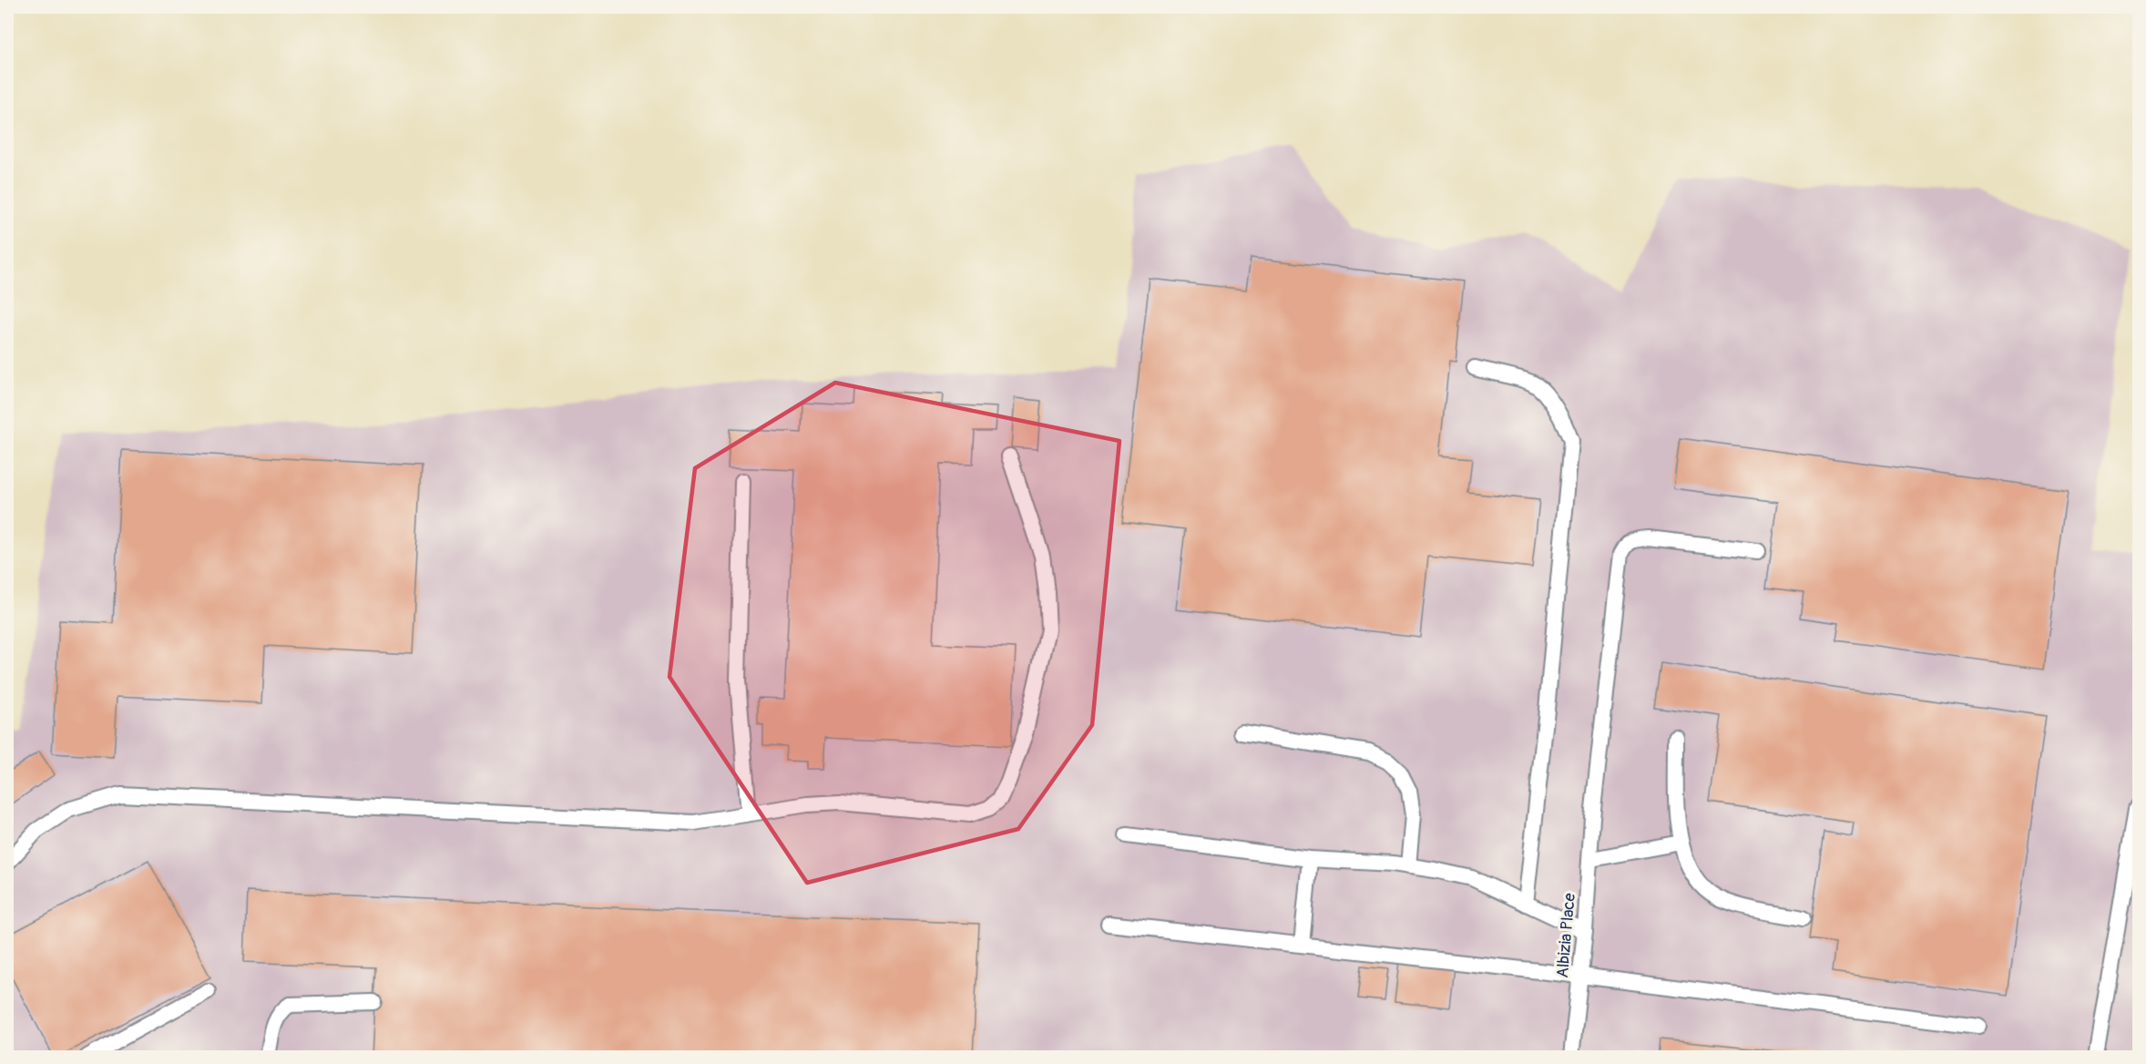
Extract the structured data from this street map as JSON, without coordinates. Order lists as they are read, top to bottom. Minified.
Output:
{"streets":{"lane":["Albizia Place"]}}
